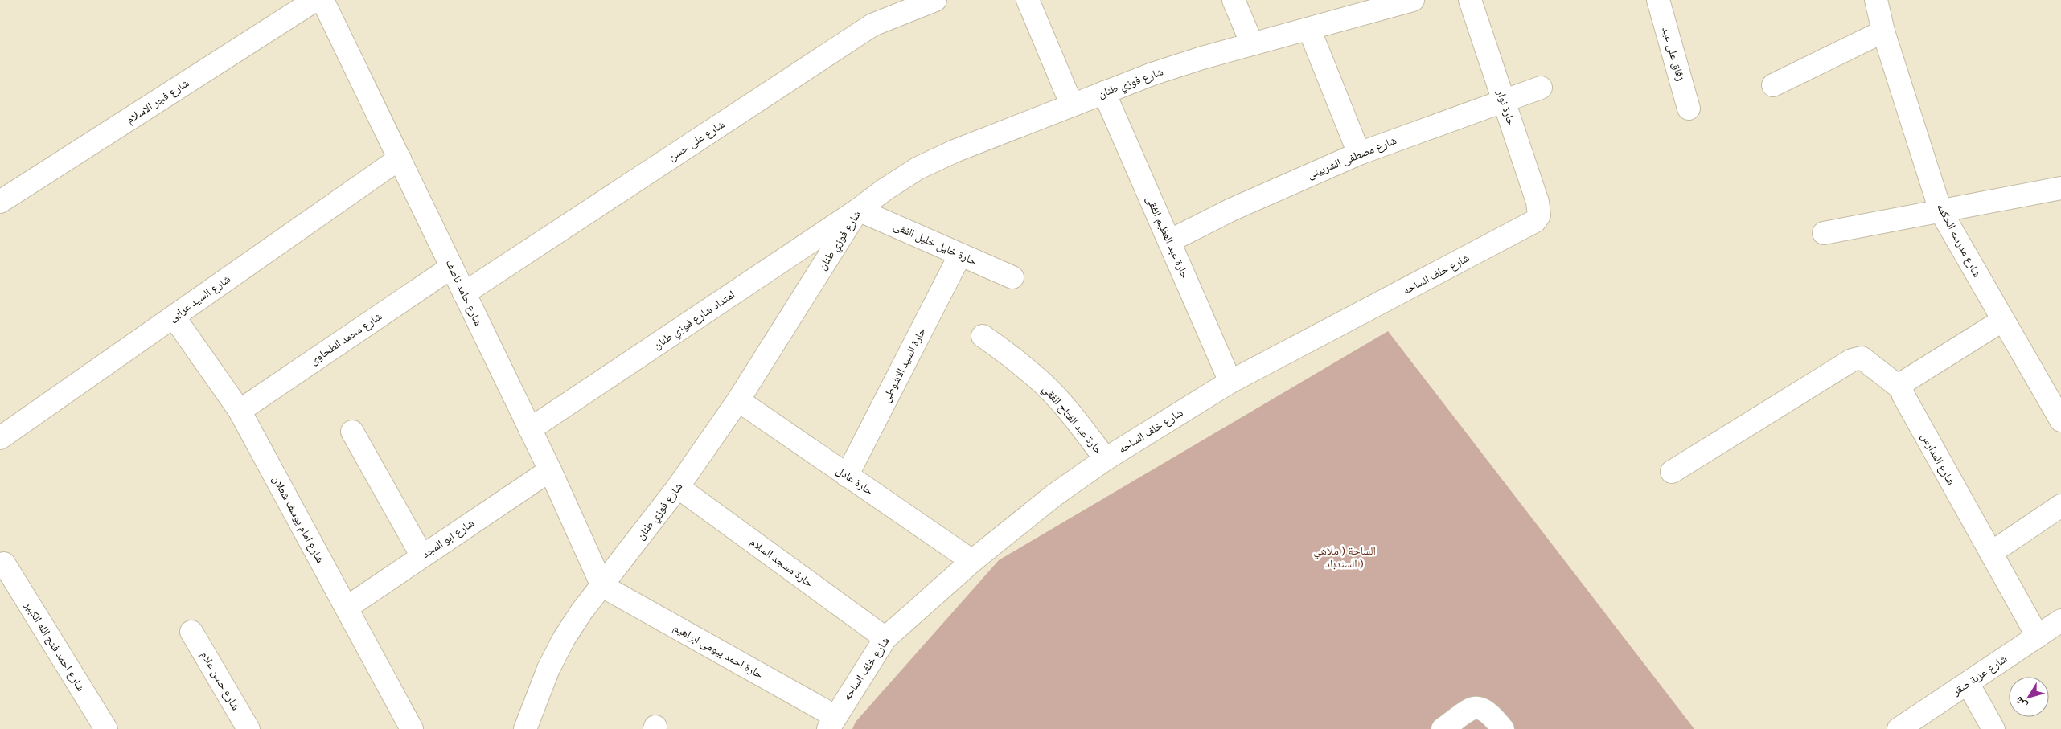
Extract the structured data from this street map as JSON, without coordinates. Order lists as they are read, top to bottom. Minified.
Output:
{"streets":{"street":["زقاق على عيد","شارع فوزي طنان","شارع فجر الاسلام","حارة نوار","شارع على حسن","شارع مصطفى الشربينى","حارة عبد العظيم الفقى","شارع مدرسه الحكمه","حارة خليل خليل الفقى","شارع خلف الساحه","شارع حامد ناصف","شارع السيد عرابى","امتداد شارع فوزي طنان","شارع محمد الطحاوى","حارة السيد الاشوطى","حارة عبد الفتاح الفقي","شارع المدارس","حارة عادل","شارع امام يوسف شعلان","شارع ابو المجد","حارة مسجد السلام","شارع احمد فتح الله الكبير","حارة احمد بيومى ابراهيم","شارع عزبة صقر","شارع حسن علام"]},"crossings":[["شارع فوزي طنان","حارة عبد العظيم الفقى"],["شارع فوزي طنان","حارة خليل خليل الفقى"],["شارع فوزي طنان","شارع حامد ناصف"],["شارع فوزي طنان","امتداد شارع فوزي طنان"],["شارع فوزي طنان","حارة عادل"],["شارع فوزي طنان","حارة مسجد السلام"],["شارع فوزي طنان","حارة احمد بيومى ابراهيم"],["حارة نوار","شارع مصطفى الشربينى"],["حارة نوار","شارع خلف الساحه"],["شارع على حسن","شارع حامد ناصف"],["شارع مصطفى الشربينى","حارة عبد العظيم الفقى"],["حارة عبد العظيم الفقى","شارع خلف الساحه"],["حارة خليل خليل الفقى","امتداد شارع فوزي طنان"],["حارة خليل خليل الفقى","حارة السيد الاشوطى"],["شارع خلف الساحه","حارة عبد الفتاح الفقي"],["شارع خلف الساحه","حارة عادل"],["شارع خلف الساحه","حارة مسجد السلام"],["شارع خلف الساحه","حارة احمد بيومى ابراهيم"],["شارع حامد ناصف","شارع السيد عرابى"],["شارع حامد ناصف","امتداد شارع فوزي طنان"],["شارع حامد ناصف","شارع محمد الطحاوى"],["شارع حامد ناصف","شارع ابو المجد"],["شارع حامد ناصف","حارة احمد بيومى ابراهيم"],["شارع السيد عرابى","شارع امام يوسف شعلان"],["شارع محمد الطحاوى","شارع امام يوسف شعلان"],["حارة السيد الاشوطى","حارة عادل"],["شارع المدارس","شارع عزبة صقر"],["شارع امام يوسف شعلان","شارع ابو المجد"]],"parks":["الساحة ( ملاهي السندباد )"],"north":"bottom left"}
